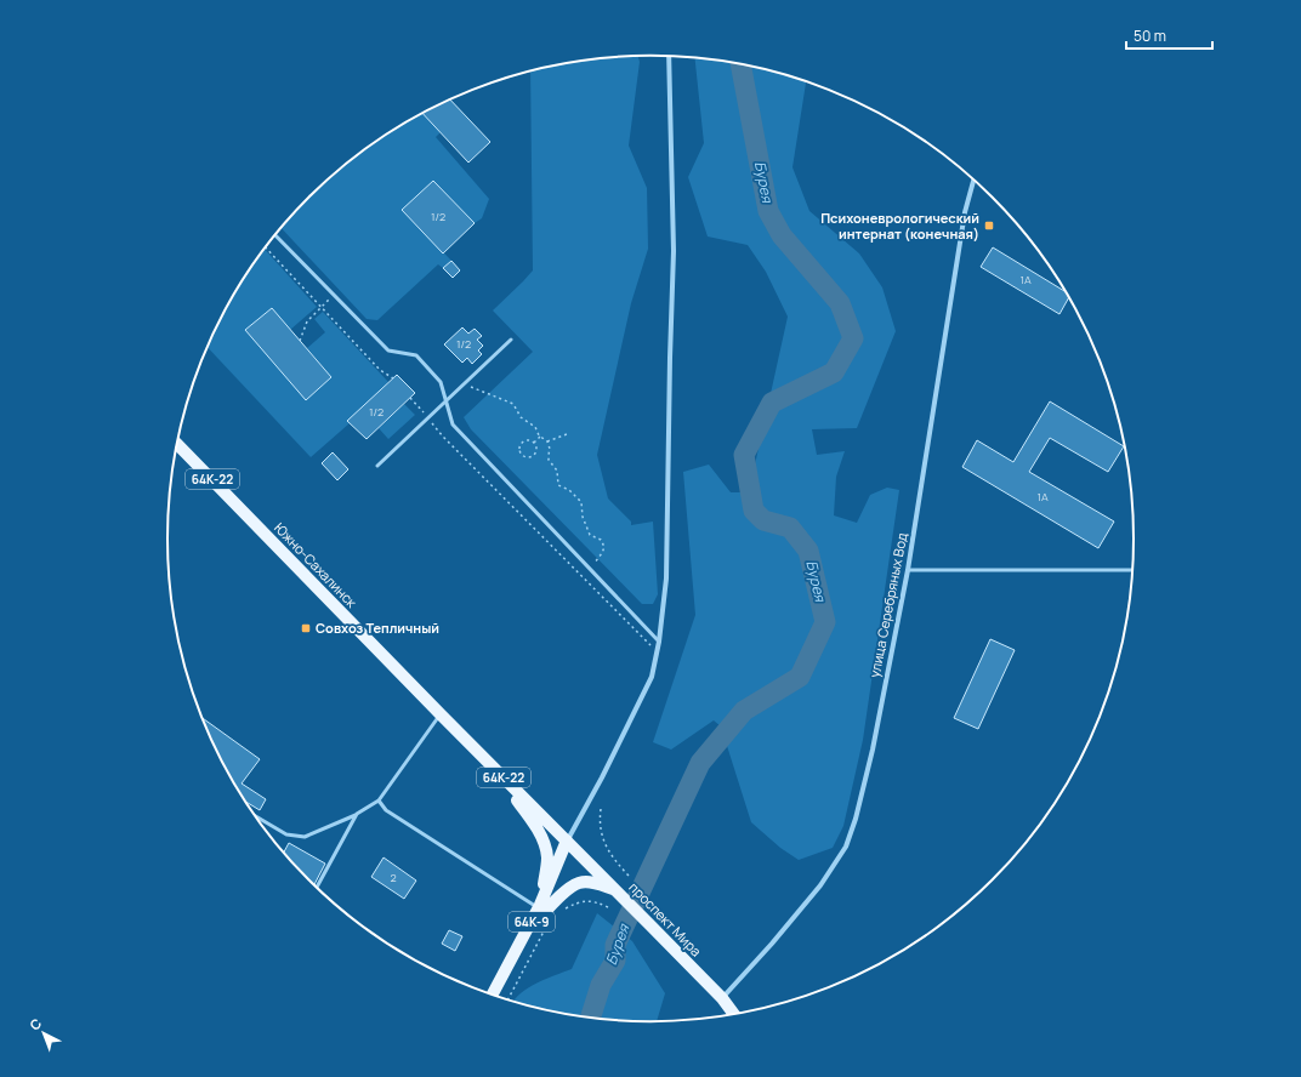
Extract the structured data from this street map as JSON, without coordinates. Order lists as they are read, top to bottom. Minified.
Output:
{"streets":{"main road":["64К-22","Южно-Сахалинск","проспект Мира","64К-9"],"street":["улица Серебряных Вод"]},"crossings":[["64К-22","Южно-Сахалинск"],["64К-22","проспект Мира"],["64К-22","64К-9"],["улица Серебряных Вод","проспект Мира"],["проспект Мира","64К-9"]],"water":["Бурея"],"places":{"transit":["Психоневрологический интернат (конечная)","Совхоз Тепличный"]},"house_numbers":["1/2","1А","1/2","1/2","1А","2"],"scale_bar":"50 m","north":"top left"}
